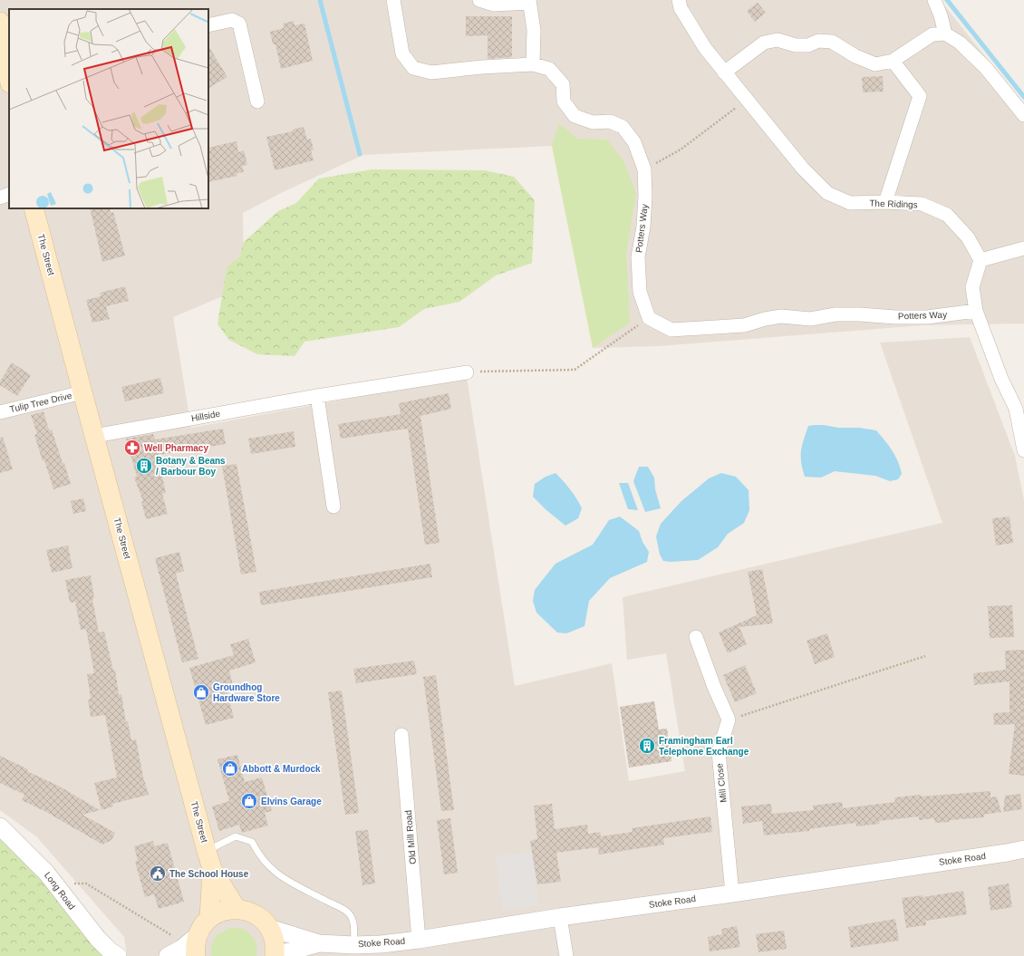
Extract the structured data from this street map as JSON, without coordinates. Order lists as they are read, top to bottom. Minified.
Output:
{"streets":{"main road":["The Street"],"street":["The Ridings","Potters Way","Tulip Tree Drive","Hillside","Mill Close","Old Mill Road","Stoke Road","Long Road"]},"crossings":[["The Street","Tulip Tree Drive"],["The Street","Hillside"],["Mill Close","Stoke Road"],["Old Mill Road","Stoke Road"]],"places":{"pharmacy":["Well Pharmacy"],"building":["Botany & Beans / Barbour Boy","Framingham Earl Telephone Exchange"],"shop":["Groundhog Hardware Store","Abbott & Murdock","Elvins Garage"],"public building":["The School House"]}}
